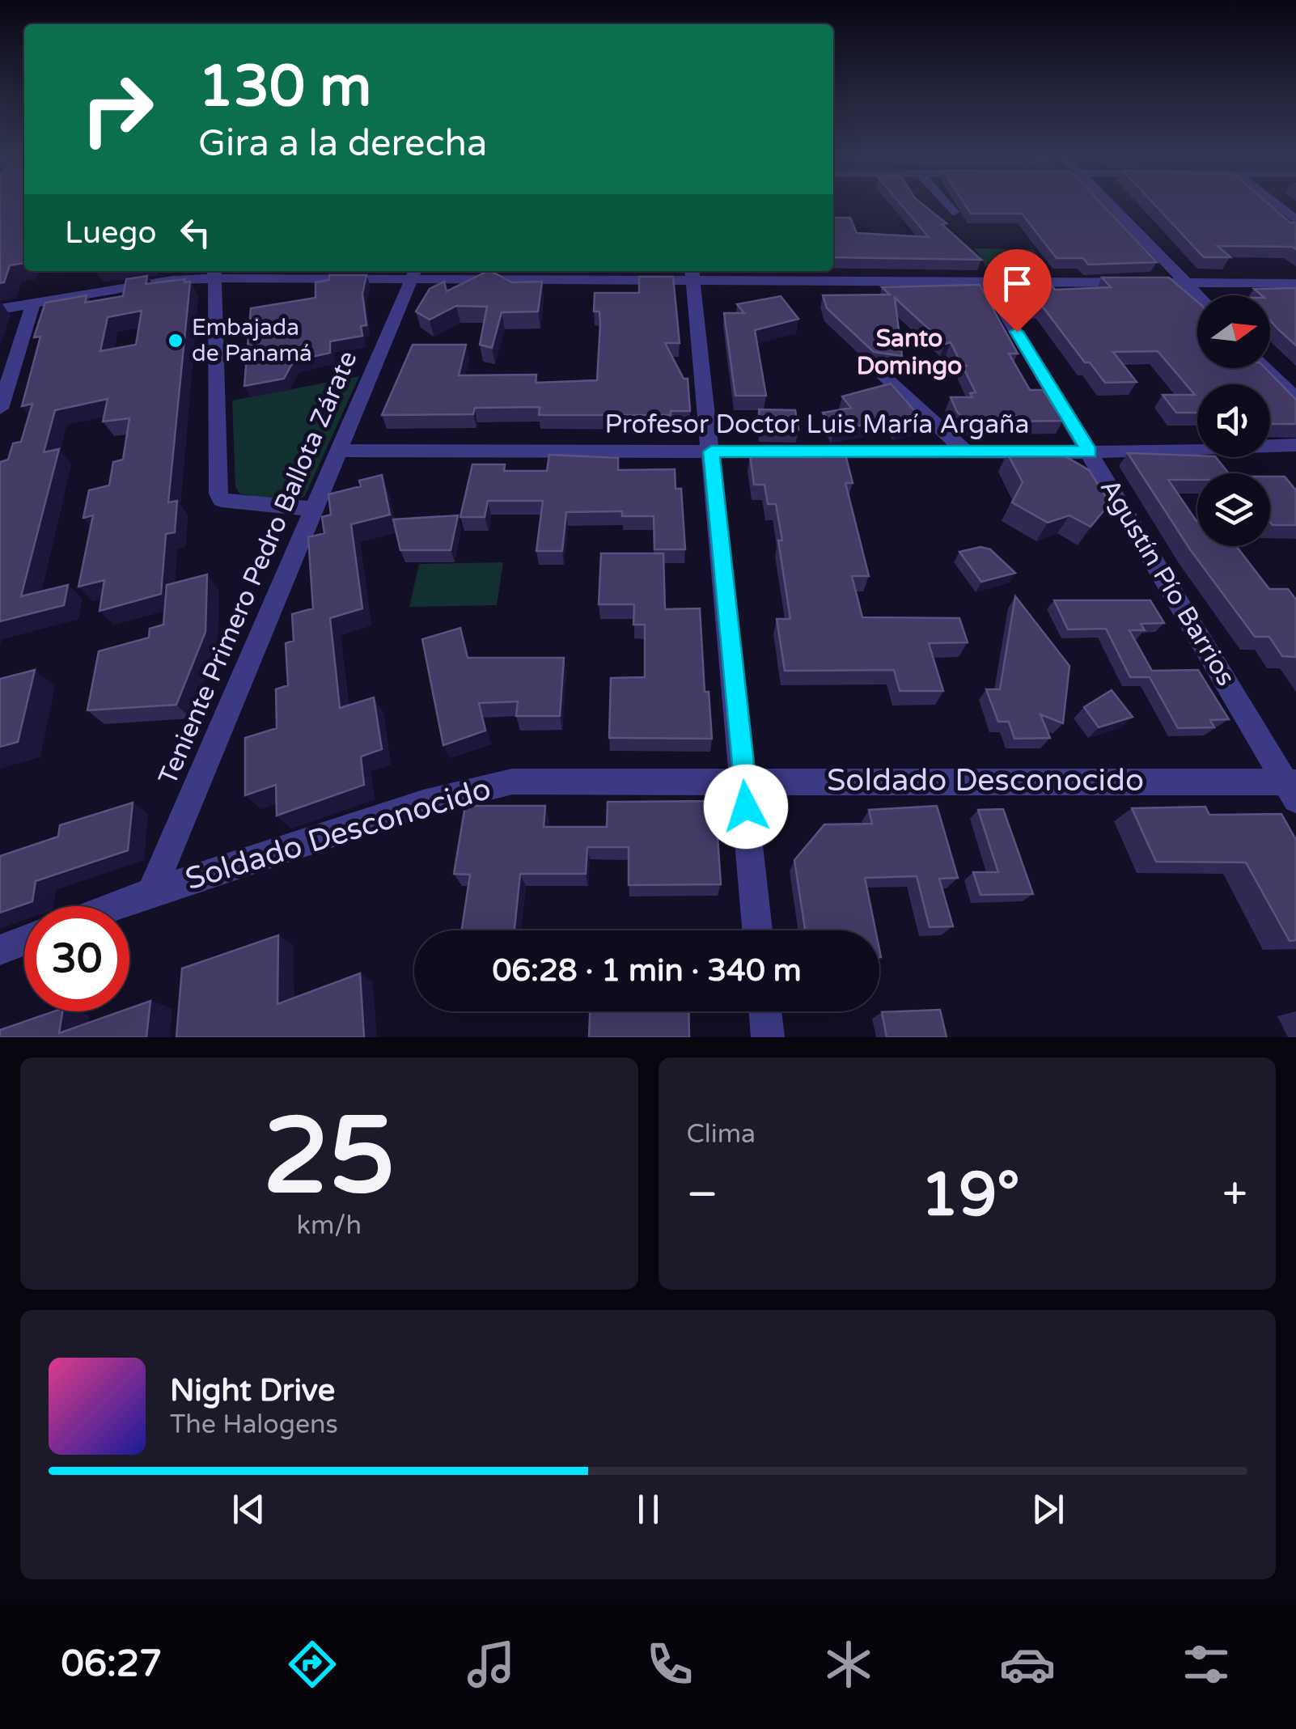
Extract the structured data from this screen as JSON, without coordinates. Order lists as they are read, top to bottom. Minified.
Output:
{"streets":{"street":["Profesor Doctor Luis María Argaña","Teniente Primero Pedro Ballota Zárate","Agustín Pío Barrios","Soldado Desconocido"]},"crossings":[["Profesor Doctor Luis María Argaña","Teniente Primero Pedro Ballota Zárate"],["Profesor Doctor Luis María Argaña","Agustín Pío Barrios"],["Teniente Primero Pedro Ballota Zárate","Soldado Desconocido"],["Agustín Pío Barrios","Soldado Desconocido"]],"districts":["Santo Domingo"],"places":["Embajada de Panamá"],"north":"right","page":{"turn":["130 m","Gira a la derecha"],"then":"Luego","limit":"30","trip":"06:28 · 1 min · 340 m","tile":[["25","km/h"],"Clima"],"heat":["−","19°","+"],"song":["Night Drive","The Halogens"],"tabs":"06:27"}}
